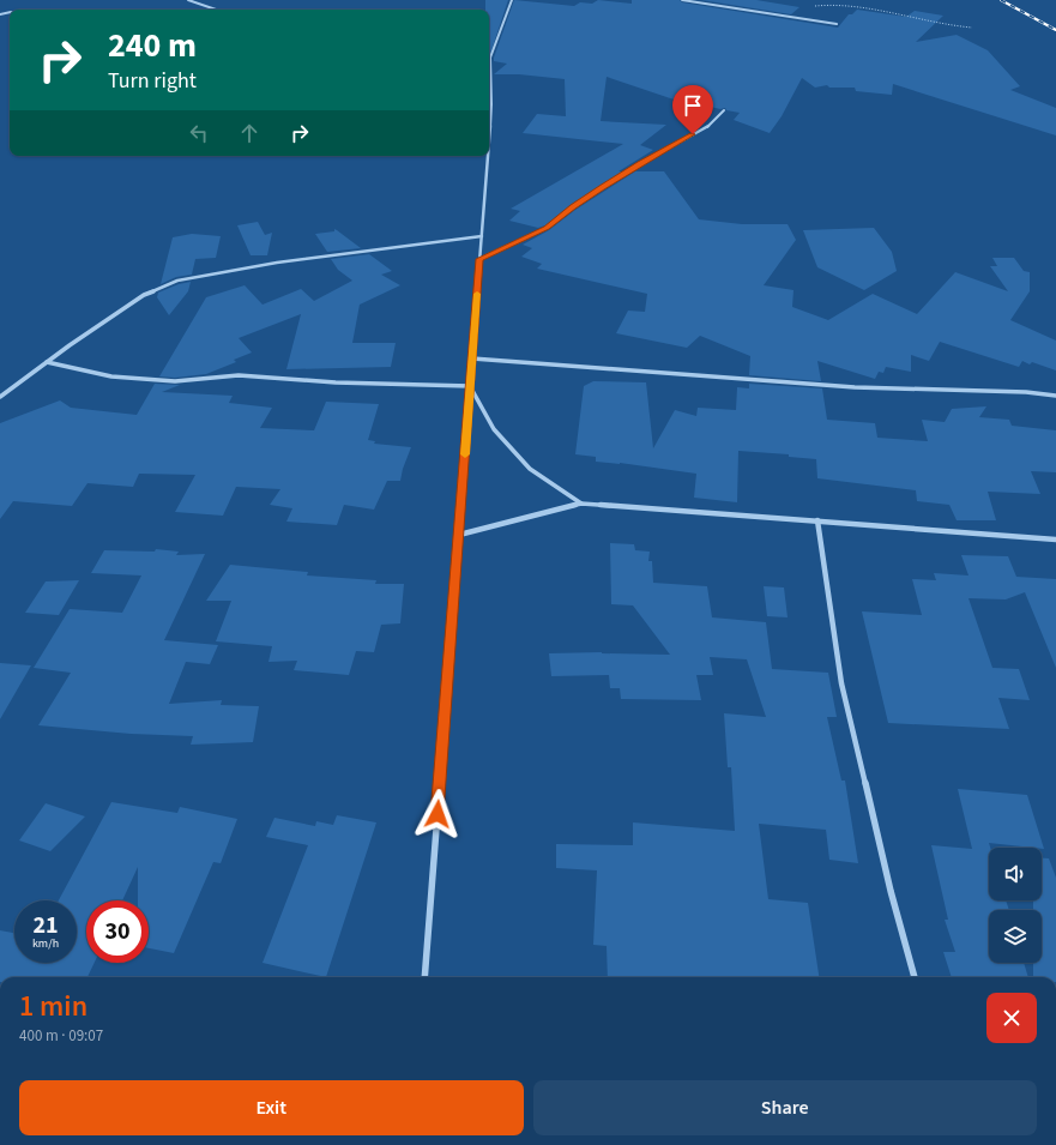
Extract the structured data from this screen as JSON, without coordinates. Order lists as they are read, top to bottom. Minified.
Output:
{"page":{"turn":["240 m","Turn right"],"speed":"21 km/h","limit":"30","heading":["1 min","400 m · 09:07"],"buttons":["Exit","Share"]}}
